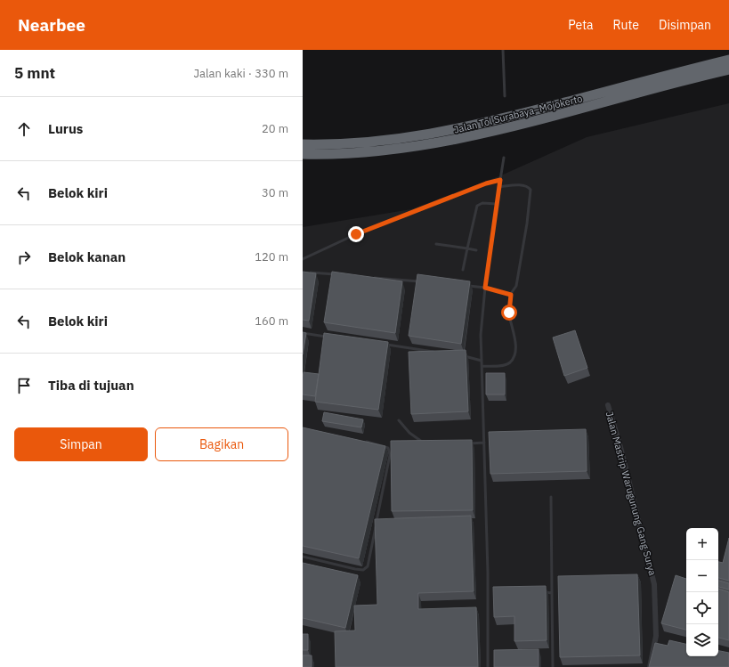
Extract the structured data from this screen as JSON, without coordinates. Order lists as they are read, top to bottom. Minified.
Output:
{"streets":{"highway":["Jalan Tol Surabaya–Mojokerto"],"street":["Jalan Mastrip Warugunung Gang Surya"]},"page":{"header":"Nearbee","nav":["Peta","Rute","Disimpan"],"heading":["5 mnt","Jalan kaki · 330 m"],"list":[["Lurus","20 m"],["Belok kiri","30 m"],["Belok kanan","120 m"],["Belok kiri","160 m"],"Tiba di tujuan"],"buttons":["Simpan","Bagikan"],"map_buttons":["+","−"]}}
